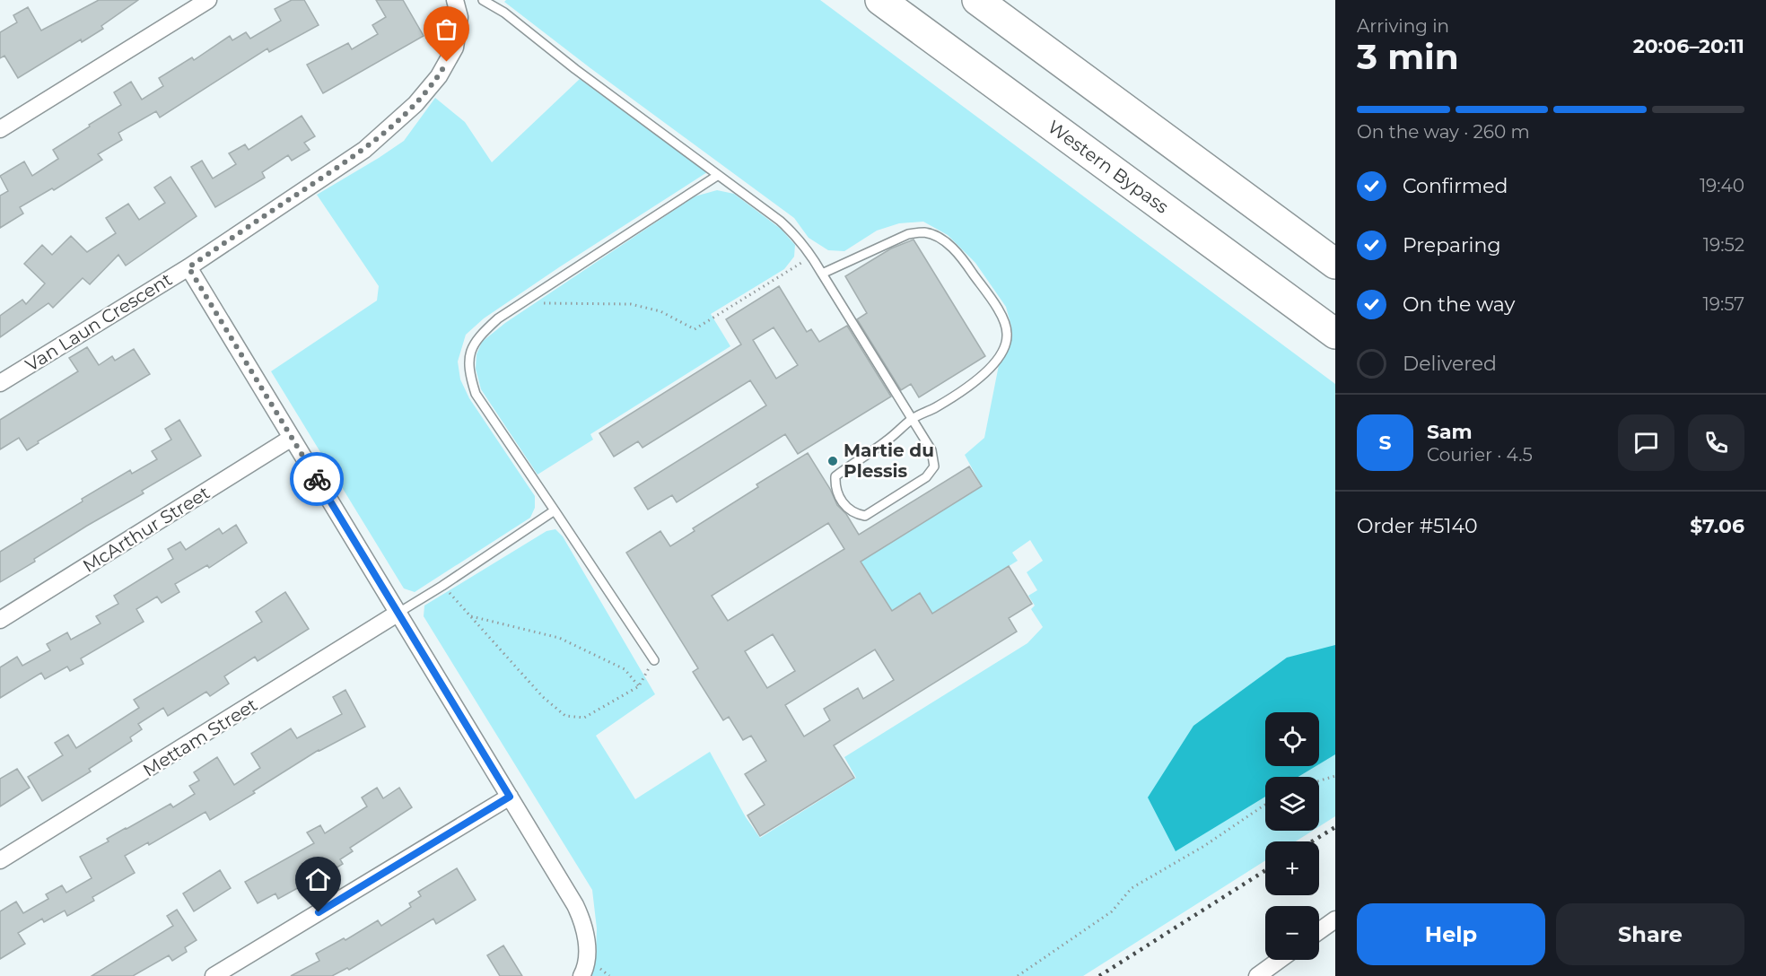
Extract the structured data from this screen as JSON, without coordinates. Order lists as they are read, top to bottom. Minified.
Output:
{"streets":{"highway":["Western Bypass"],"street":["Van Laun Crescent","McArthur Street","Mettam Street"]},"places":["Martie du Plessis"],"page":{"heading":["3 min","Arriving in","20:06–20:11"],"panel":["Sam","Courier · 4.5","Order #5140","$7.06"],"bar":"On the way · 260 m","list":[["Confirmed","19:40"],["Preparing","19:52"],["On the way","19:57"],"Delivered"],"round":"S","map_buttons":["+","−"],"buttons":["Help","Share"]}}
